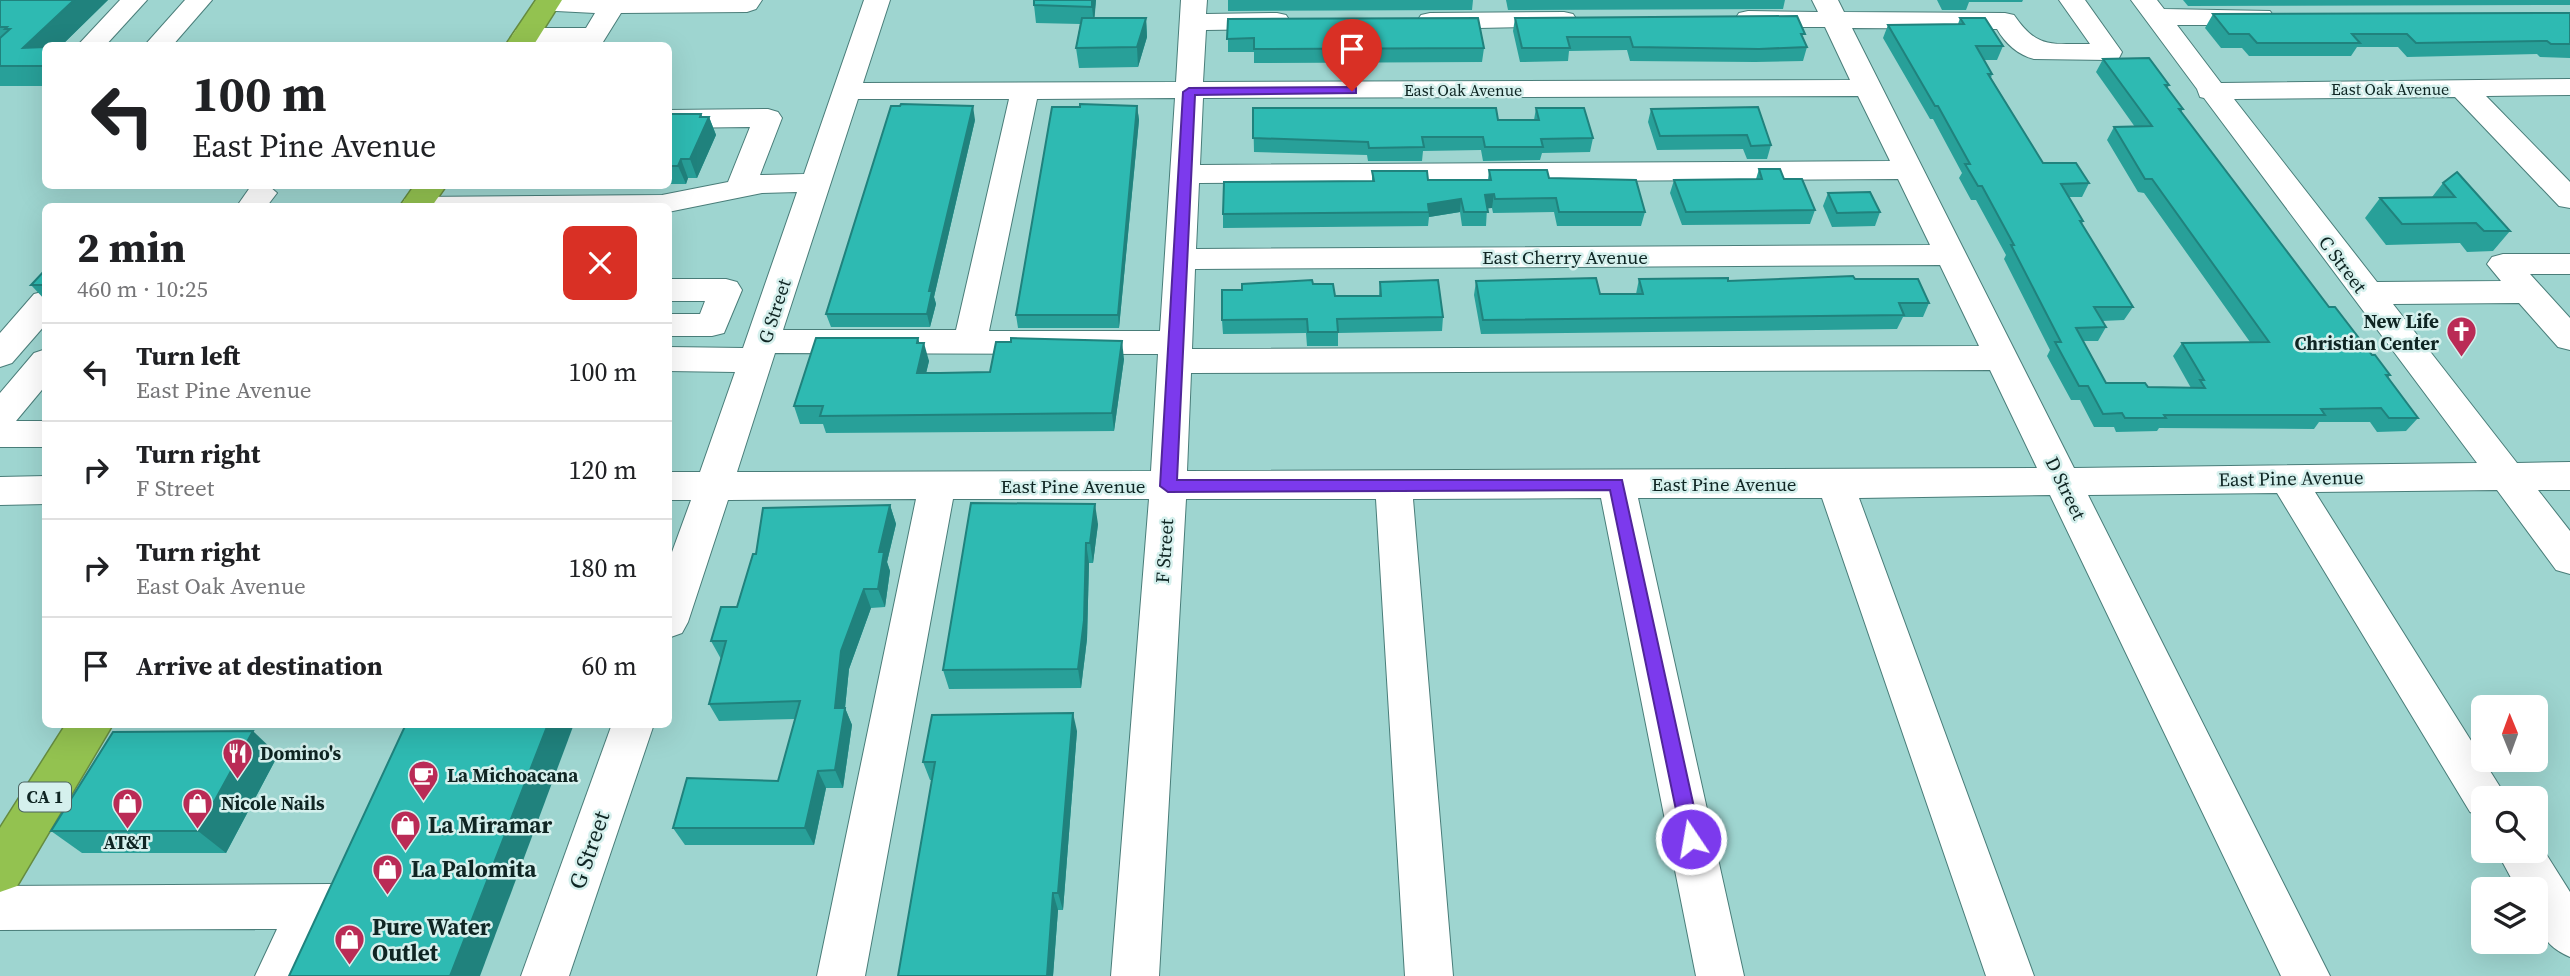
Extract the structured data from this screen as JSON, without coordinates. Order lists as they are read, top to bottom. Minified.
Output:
{"streets":{"highway":["CA 1"],"street":["East Oak Avenue","East Cherry Avenue","C Street","G Street","East Pine Avenue","D Street","F Street"]},"crossings":[["East Oak Avenue","C Street"],["East Oak Avenue","G Street"],["East Oak Avenue","D Street"],["East Oak Avenue","F Street"],["East Cherry Avenue","D Street"],["East Cherry Avenue","F Street"],["C Street","East Pine Avenue"],["G Street","East Pine Avenue"],["East Pine Avenue","D Street"],["East Pine Avenue","F Street"]],"places":{"church":["New Life Christian Center"],"restaurant":["Domino's"],"cafe":["La Michoacana"],"shop":["AT&T","Nicole Nails","La Miramar","La Palomita","Pure Water Outlet"]},"north":"top","page":{"turn":["100 m","East Pine Avenue"],"heading":["2 min","460 m · 10:25"],"list":[{"name":"Turn left","note":"East Pine Avenue","value":"100 m"},{"name":"Turn right","note":"F Street","value":"120 m"},{"name":"Turn right","note":"East Oak Avenue","value":"180 m"},{"name":"Arrive at destination","value":"60 m"}]}}
